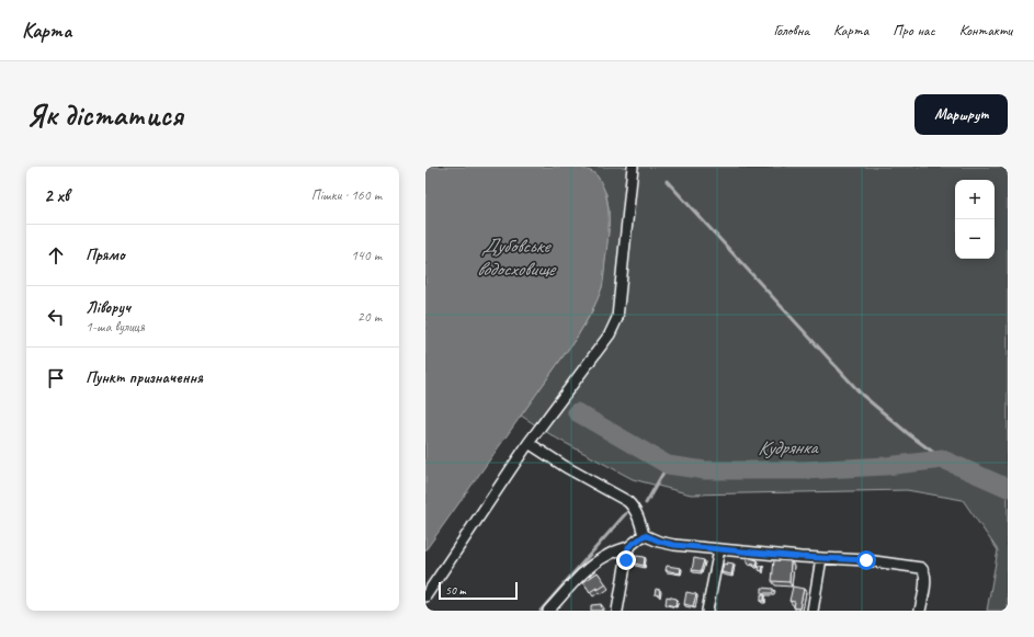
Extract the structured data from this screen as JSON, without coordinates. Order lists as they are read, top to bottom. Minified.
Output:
{"water":["Дубовське водосховище","Кудрянка"],"scale_bar":"50 m","page":{"header":"Карта","nav":["Головна","Карта","Про нас","Контакти"],"buttons":"Маршрут","title":"Як дістатися","heading":["2 хв","Пішки · 160 m"],"map_buttons":["+","−"],"list":[["Прямо","140 m"],["Ліворуч","1-ша вулиця","20 m"],"Пункт призначення"],"scale":"50 m"}}
